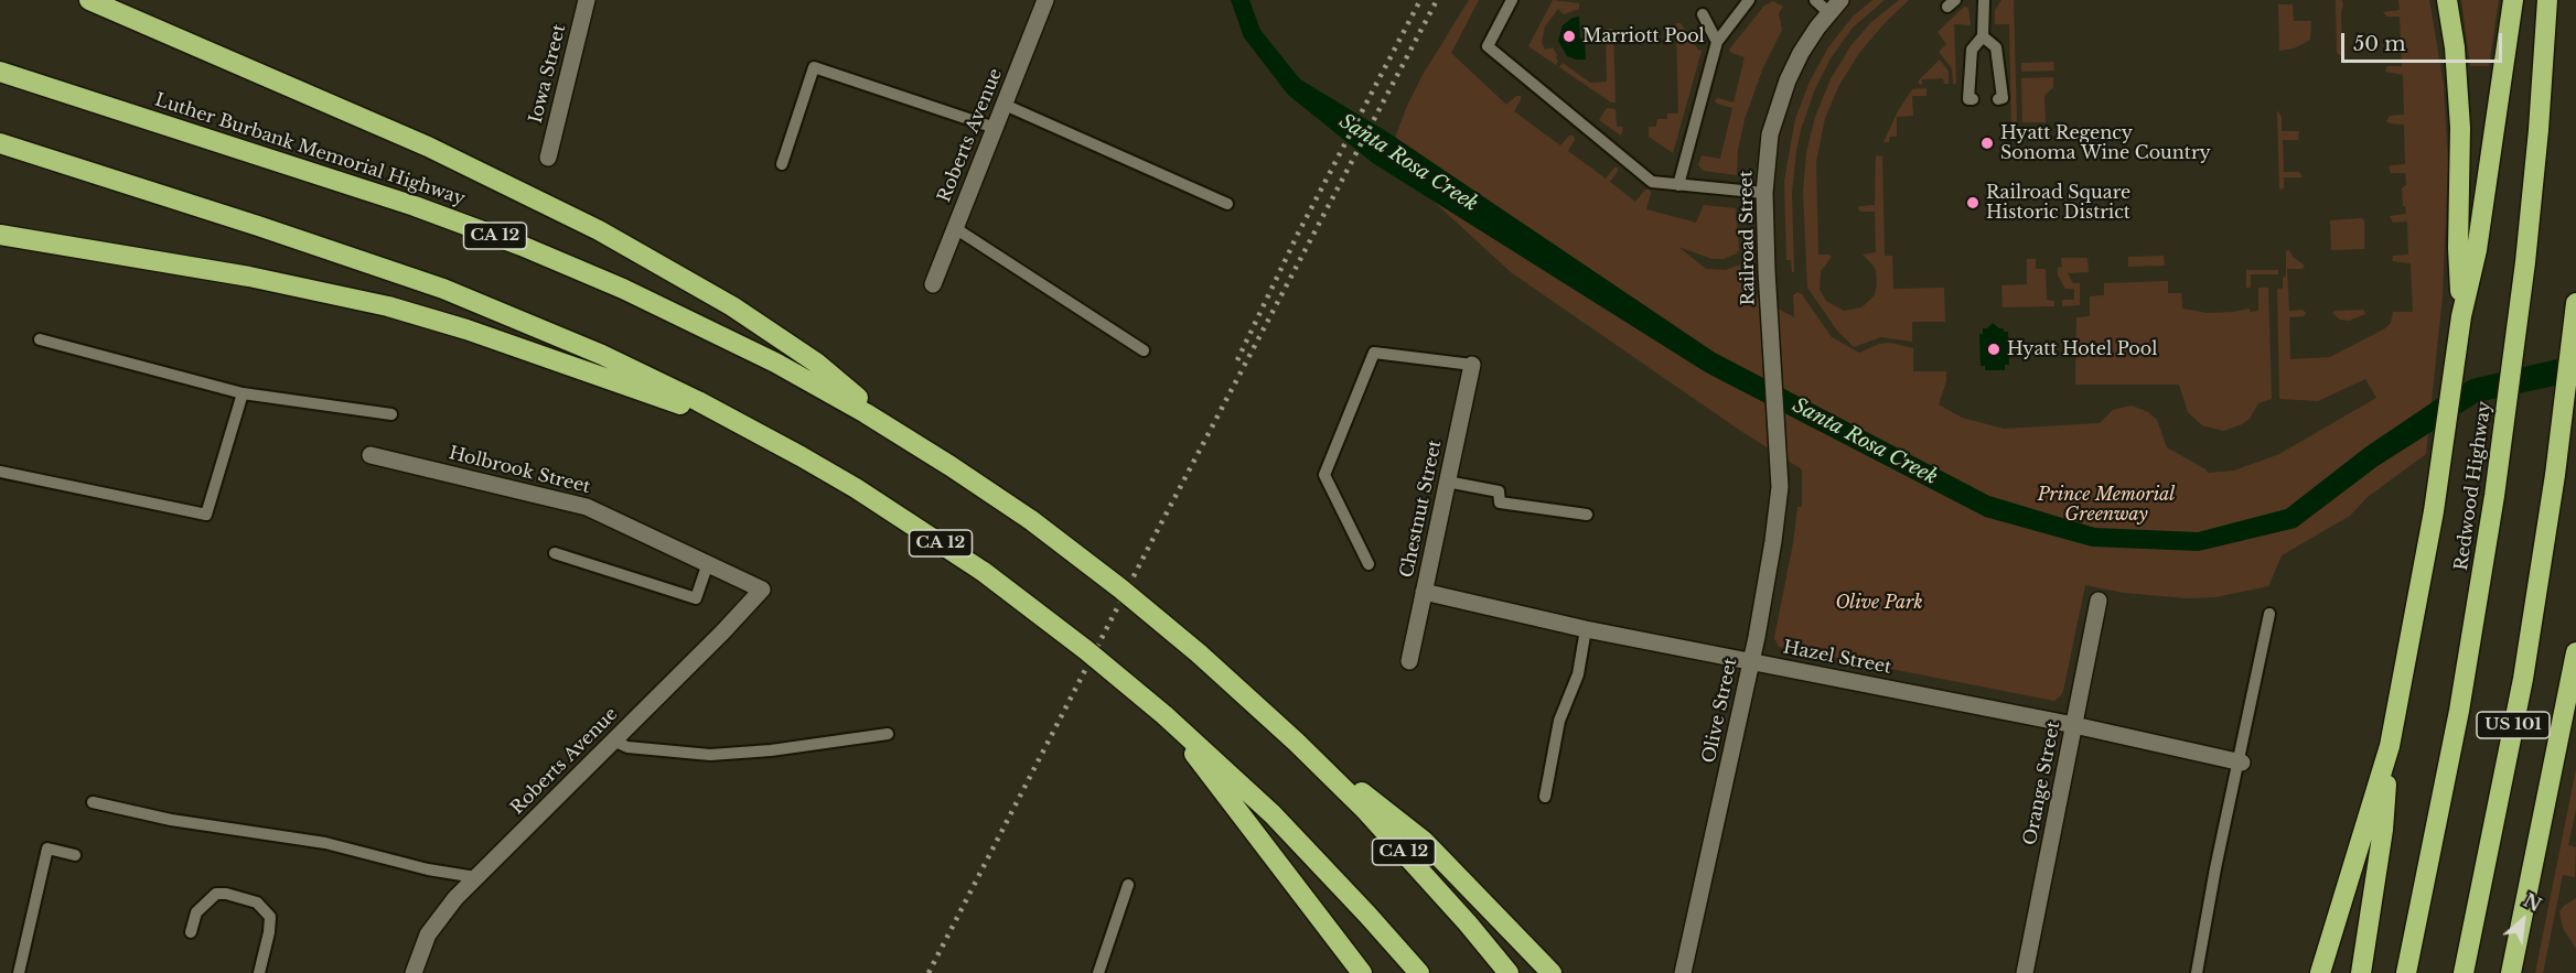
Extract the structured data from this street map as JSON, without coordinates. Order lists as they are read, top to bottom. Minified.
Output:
{"streets":{"highway":["Luther Burbank Memorial Highway","CA 12","Redwood Highway","US 101"],"street":["Iowa Street","Roberts Avenue","Railroad Street","Holbrook Street","Chestnut Street","Hazel Street","Olive Street","Orange Street"]},"crossings":[["Roberts Avenue","Holbrook Street"],["Railroad Street","Olive Street"],["Chestnut Street","Hazel Street"],["Hazel Street","Olive Street"],["Hazel Street","Orange Street"]],"water":["Santa Rosa Creek"],"parks":["Prince Memorial Greenway","Olive Park"],"places":["Marriott Pool","Hyatt Regency Sonoma Wine Country","Railroad Square Historic District","Hyatt Hotel Pool"],"scale_bar":"50 m","north":"top right"}
